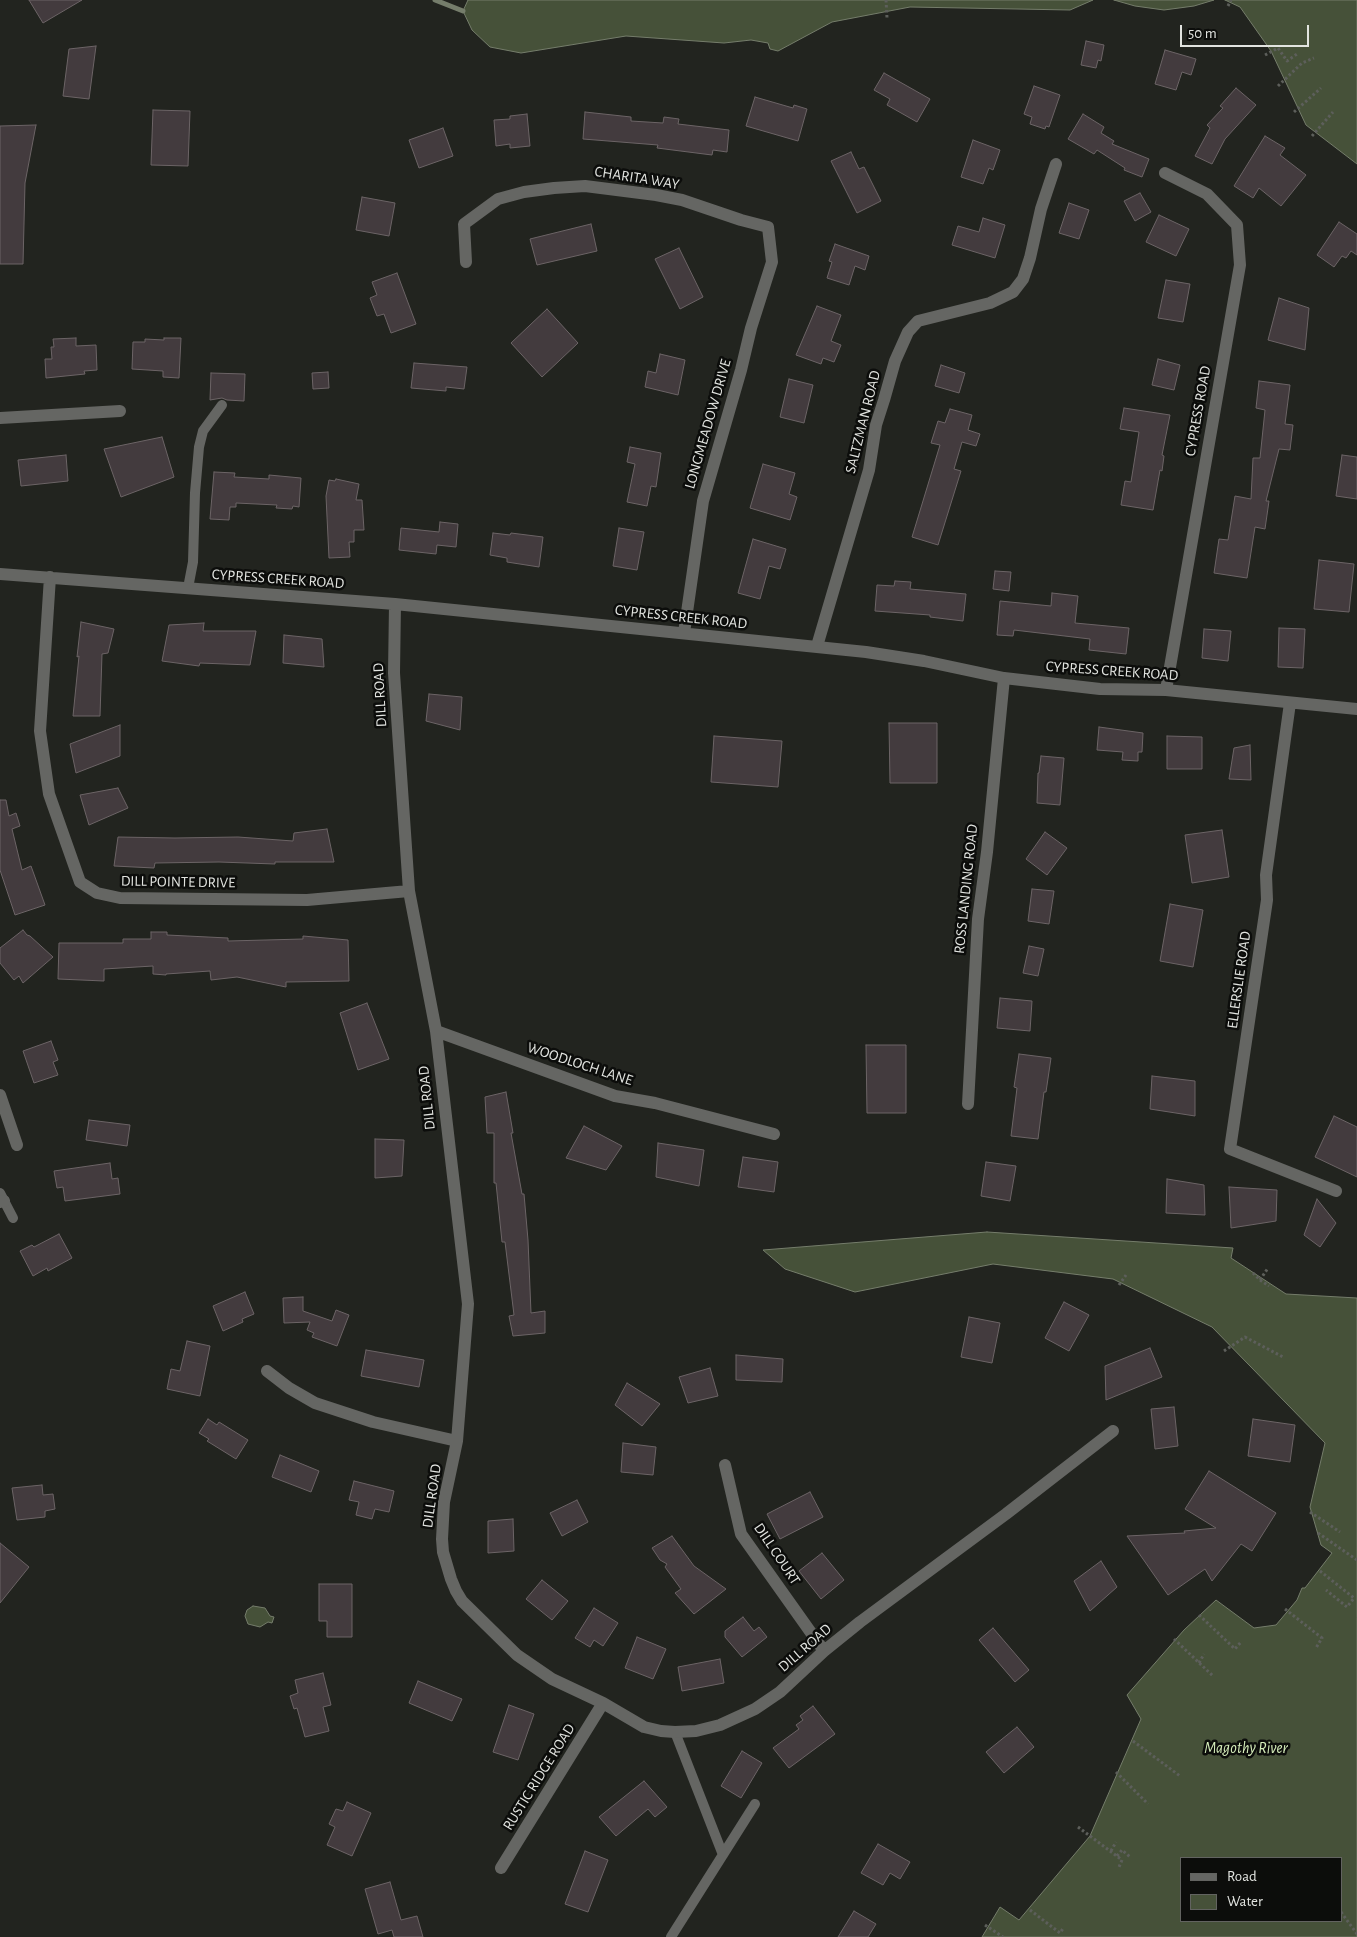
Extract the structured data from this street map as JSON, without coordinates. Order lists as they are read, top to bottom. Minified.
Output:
{"streets":{"street":["CHARITA WAY","CYPRESS ROAD","SALTZMAN ROAD","LONGMEADOW DRIVE","CYPRESS CREEK ROAD","DILL ROAD","DILL POINTE DRIVE","ROSS LANDING ROAD","ELLERSLIE ROAD","WOODLOCH LANE","DILL COURT","RUSTIC RIDGE ROAD"]},"crossings":[["CHARITA WAY","LONGMEADOW DRIVE"],["CYPRESS ROAD","CYPRESS CREEK ROAD"],["SALTZMAN ROAD","CYPRESS CREEK ROAD"],["LONGMEADOW DRIVE","CYPRESS CREEK ROAD"],["CYPRESS CREEK ROAD","DILL ROAD"],["CYPRESS CREEK ROAD","DILL POINTE DRIVE"],["CYPRESS CREEK ROAD","ROSS LANDING ROAD"],["CYPRESS CREEK ROAD","ELLERSLIE ROAD"],["DILL ROAD","DILL POINTE DRIVE"],["DILL ROAD","WOODLOCH LANE"],["DILL ROAD","DILL COURT"],["DILL ROAD","RUSTIC RIDGE ROAD"]],"water":["Magothy River"],"legend":["Road","Water"],"scale_bar":"50 m"}
